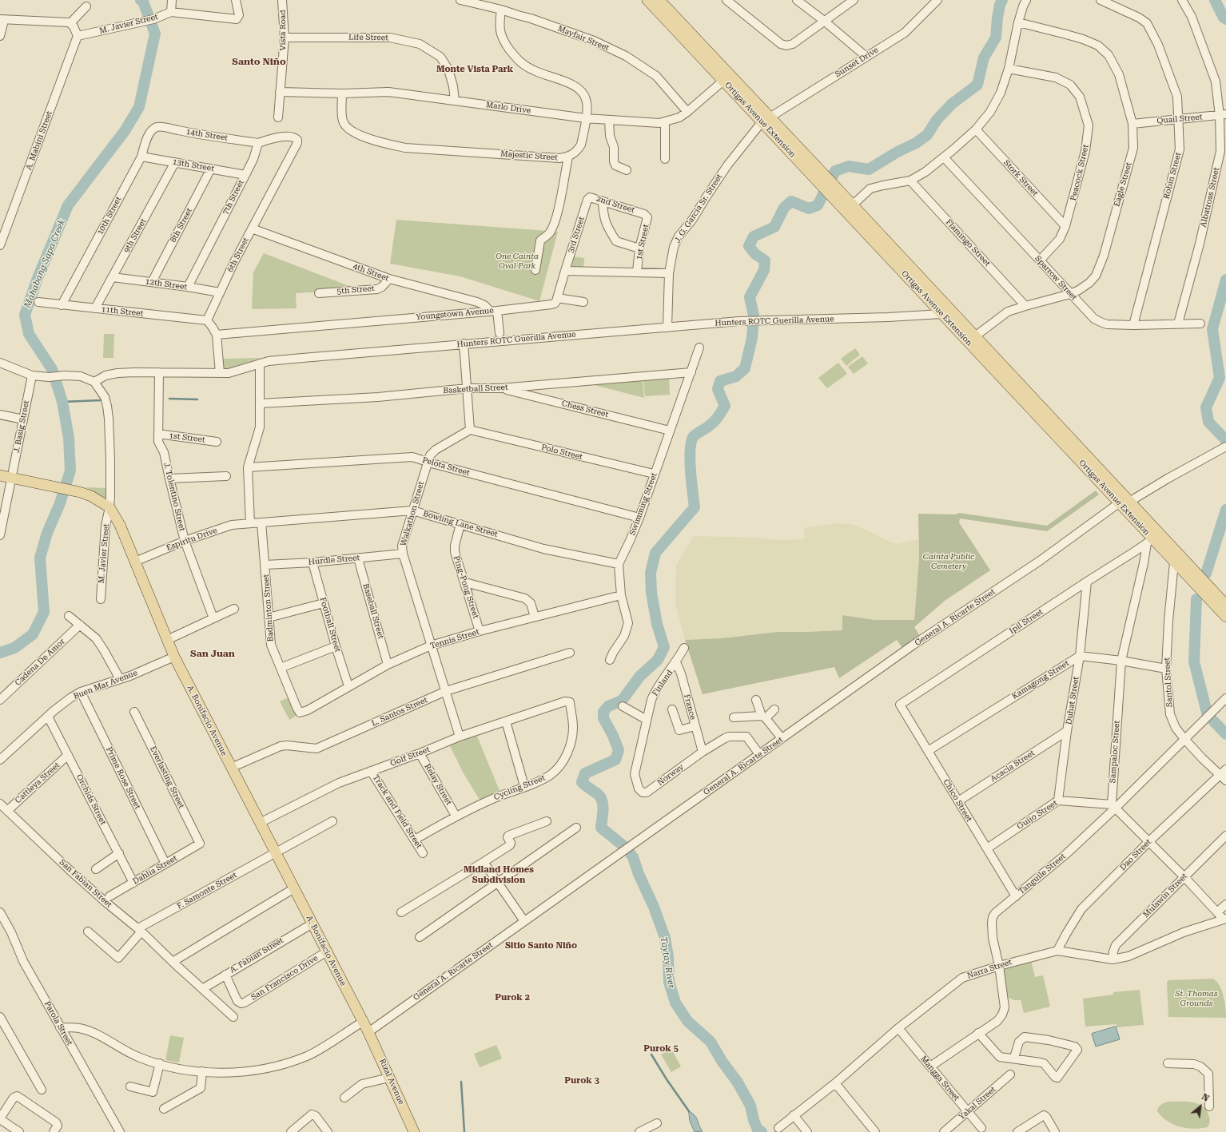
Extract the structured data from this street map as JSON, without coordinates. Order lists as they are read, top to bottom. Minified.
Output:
{"streets":{"main road":["Ortigas Avenue Extension","A. Bonifacio Avenue","Rizal Avenue"],"street":["M. Javier Street","Vista Road","Life Street","Mayfair Street","Sunset Drive","Marlo Drive","Quail Street","14th Street","A. Mabini Street","Majestic Street","13th Street","Peacock Street","Robin Street","Stork Street","Eagle Street","7th Street","Albatross Street","2nd Street","J. G. Garcia Sr. Street","10th Street","8th Street","3rd Street","9th Street","1st Street","Flamingo Street","6th Street","4th Street","Sparrow Street","12th Street","5th Street","11th Street","Youngstown Avenue","Hunters ROTC Guerilla Avenue","Basketball Street","Chess Street","J. Basig Street","Polo Street","Pelota Street","J. Tolentino Street","Swimming Street","Walkathon Street","Bowling Lane Street","Espiritu Drive","Hurdle Street","Ping-Pong Street","Badminton Street","Baseball Street","General A. Ricarte Street","Ipil Street","Football Street","Tennis Street","Cadena De Amor","Kamagong Street","Santol Street","Finland","Buen Mar Avenue","Duhat Street","France","L. Santos Street","Sampaloc Street","Golf Street","Acacia Street","Norway","Everlasting Street","Prime Rose Street","Cattleya Street","Relay Street","Cycling Street","Orchids Street","Chico Street","Track and Field Street","Guijo Street","Dao Street","Dahlia Street","Tanguile Street","San Fabian Street","F. Samonte Street","Mulawin Street","A. Fabian Street","Narra Street","San Francisco Drive","Parola Street","Mangga Street","Yakal Street"]},"crossings":[["M. Javier Street","A. Mabini Street"],["M. Javier Street","Hunters ROTC Guerilla Avenue"],["M. Javier Street","A. Bonifacio Avenue"],["Vista Road","Life Street"],["Vista Road","Marlo Drive"],["Life Street","Marlo Drive"],["Mayfair Street","Marlo Drive"],["Mayfair Street","Majestic Street"],["Sunset Drive","Ortigas Avenue Extension"],["Sunset Drive","J. G. Garcia Sr. Street"],["Marlo Drive","Ortigas Avenue Extension"],["Marlo Drive","Majestic Street"],["Quail Street","Robin Street"],["Quail Street","Eagle Street"],["Quail Street","Albatross Street"],["Ortigas Avenue Extension","Eagle Street"],["Ortigas Avenue Extension","J. G. Garcia Sr. Street"],["Ortigas Avenue Extension","Hunters ROTC Guerilla Avenue"],["Ortigas Avenue Extension","General A. Ricarte Street"],["Ortigas Avenue Extension","Ipil Street"],["Ortigas Avenue Extension","Santol Street"],["Ortigas Avenue Extension","Sampaloc Street"],["14th Street","7th Street"],["14th Street","10th Street"],["14th Street","6th Street"],["13th Street","7th Street"],["13th Street","10th Street"],["13th Street","8th Street"],["13th Street","9th Street"],["Peacock Street","Stork Street"],["Peacock Street","Sparrow Street"],["Robin Street","Sparrow Street"],["Eagle Street","Flamingo Street"],["Eagle Street","Sparrow Street"],["7th Street","6th Street"],["7th Street","12th Street"],["Albatross Street","Sparrow Street"],["2nd Street","3rd Street"],["2nd Street","1st Street"],["J. G. Garcia Sr. Street","Hunters ROTC Guerilla Avenue"],["10th Street","11th Street"],["8th Street","12th Street"],["9th Street","12th Street"],["9th Street","11th Street"],["1st Street","J. Tolentino Street"],["6th Street","4th Street"],["6th Street","12th Street"],["6th Street","11th Street"],["4th Street","5th Street"],["4th Street","Youngstown Avenue"],["Hunters ROTC Guerilla Avenue","J. Tolentino Street"],["Hunters ROTC Guerilla Avenue","Badminton Street"],["Basketball Street","Chess Street"],["Basketball Street","Swimming Street"],["Basketball Street","Badminton Street"],["Chess Street","Swimming Street"],["J. Basig Street","A. Bonifacio Avenue"],["Polo Street","Swimming Street"],["Polo Street","Walkathon Street"],["Pelota Street","Swimming Street"],["Pelota Street","Walkathon Street"],["Pelota Street","Badminton Street"],["J. Tolentino Street","Espiritu Drive"],["Swimming Street","Bowling Lane Street"],["Walkathon Street","Bowling Lane Street"],["Walkathon Street","Hurdle Street"],["Walkathon Street","Tennis Street"],["Walkathon Street","L. Santos Street"],["Walkathon Street","Golf Street"],["Bowling Lane Street","Espiritu Drive"],["Bowling Lane Street","Ping-Pong Street"],["Bowling Lane Street","Badminton Street"],["Espiritu Drive","Badminton Street"],["Espiritu Drive","A. Bonifacio Avenue"],["Hurdle Street","Badminton Street"],["Hurdle Street","Baseball Street"],["Hurdle Street","Football Street"],["Ping-Pong Street","Tennis Street"],["Badminton Street","Tennis Street"],["Baseball Street","Tennis Street"],["General A. Ricarte Street","A. Bonifacio Avenue"],["General A. Ricarte Street","Norway"],["General A. Ricarte Street","Rizal Avenue"],["Ipil Street","Duhat Street"],["Ipil Street","Sampaloc Street"],["Ipil Street","Chico Street"],["Football Street","Tennis Street"],["Kamagong Street","Duhat Street"],["Kamagong Street","Chico Street"],["Santol Street","Dao Street"],["Santol Street","Tanguile Street"],["Finland","France"],["Finland","Norway"],["Buen Mar Avenue","A. Bonifacio Avenue"],["Buen Mar Avenue","Prime Rose Street"],["Buen Mar Avenue","Orchids Street"],["Duhat Street","Acacia Street"],["Duhat Street","Guijo Street"],["France","Norway"],["L. Santos Street","A. Bonifacio Avenue"],["A. Bonifacio Avenue","Golf Street"],["A. Bonifacio Avenue","F. Samonte Street"],["A. Bonifacio Avenue","A. Fabian Street"],["A. Bonifacio Avenue","San Francisco Drive"],["A. Bonifacio Avenue","Rizal Avenue"],["Sampaloc Street","Guijo Street"],["Sampaloc Street","Tanguile Street"],["Golf Street","Relay Street"],["Golf Street","Cycling Street"],["Golf Street","Track and Field Street"],["Acacia Street","Chico Street"],["Everlasting Street","Dahlia Street"],["Prime Rose Street","Dahlia Street"],["Cattleya Street","Orchids Street"],["Cattleya Street","San Fabian Street"],["Relay Street","Cycling Street"],["Cycling Street","Track and Field Street"],["Orchids Street","Dahlia Street"],["Chico Street","Guijo Street"],["Chico Street","Tanguile Street"],["Guijo Street","Tanguile Street"],["Dao Street","Narra Street"],["Tanguile Street","Narra Street"],["Tanguile Street","Mangga Street"],["San Fabian Street","F. Samonte Street"],["San Fabian Street","A. Fabian Street"],["Mulawin Street","Narra Street"],["A. Fabian Street","San Francisco Drive"],["Narra Street","Mangga Street"],["Mangga Street","Yakal Street"]],"districts":["Santo Niño","Monte Vista Park","San Juan","Midland Homes Subdivision","Sitio Santo Niño","Purok 2","Purok 5","Purok 3"],"water":["Mahabang Sapa Creek","Taytay River"],"parks":["One Cainta Oval Park","Cainta Public Cemetery","St. Thomas Grounds"],"north":"top right"}
